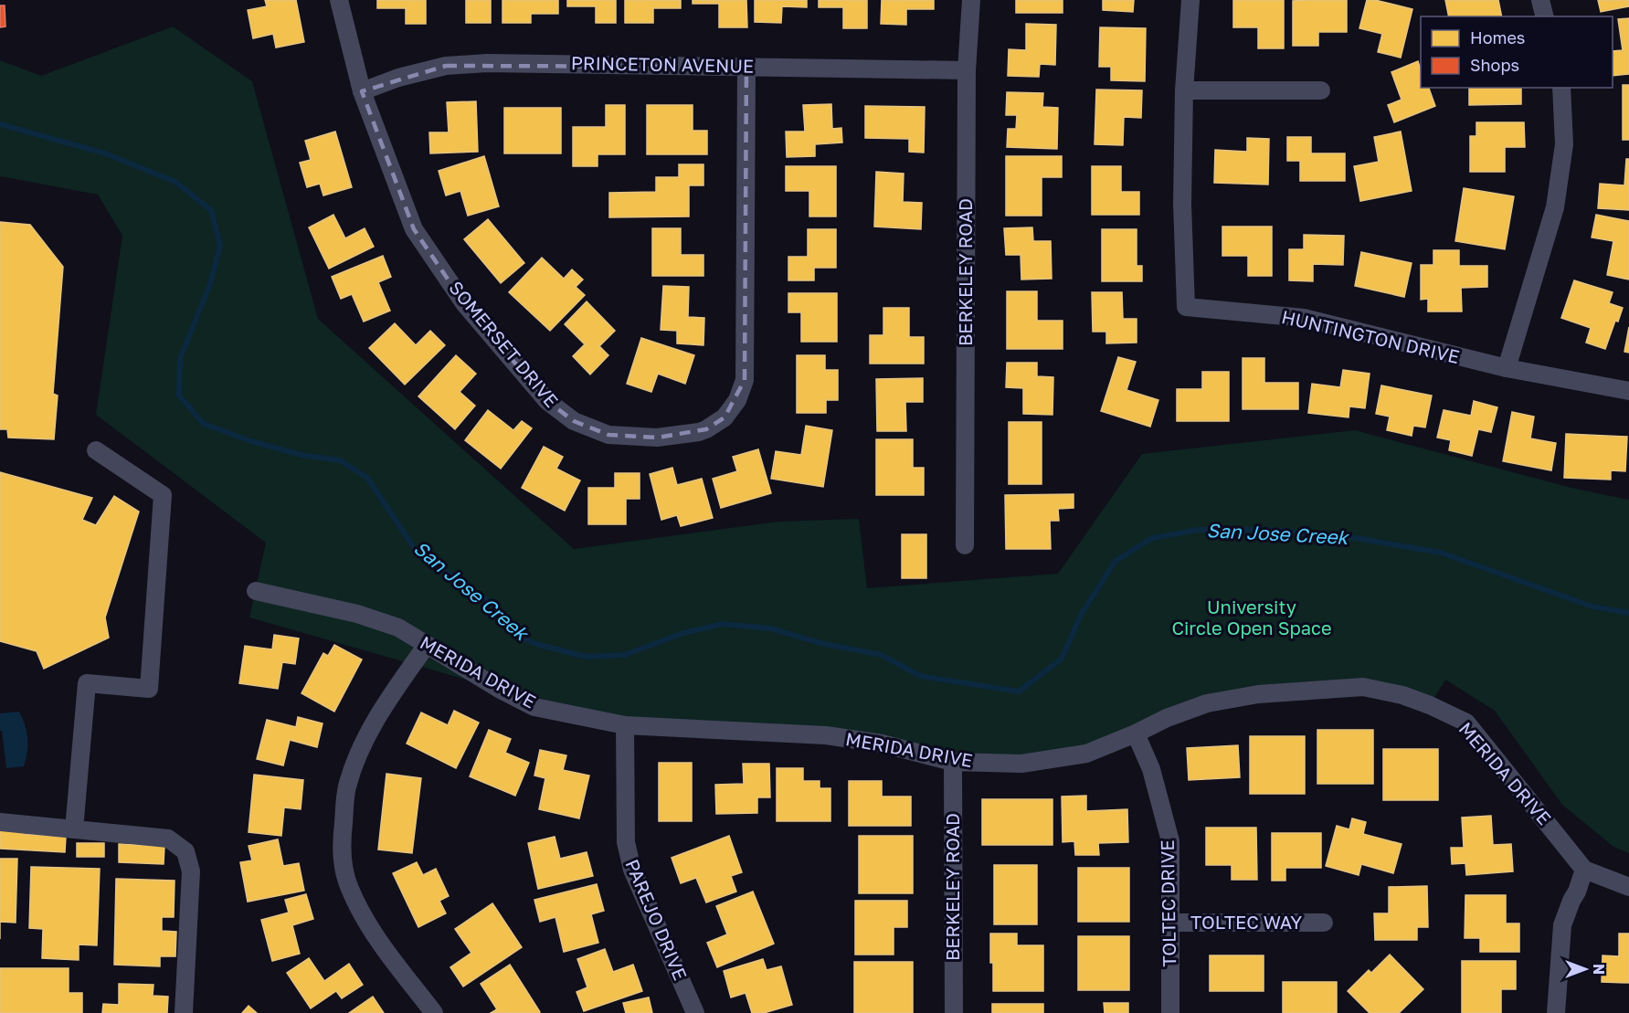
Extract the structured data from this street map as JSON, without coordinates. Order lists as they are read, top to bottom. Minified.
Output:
{"streets":{"street":["PRINCETON AVENUE","BERKELEY ROAD","HUNTINGTON DRIVE","SOMERSET DRIVE","MERIDA DRIVE","TOLTEC DRIVE","PAREJO DRIVE","TOLTEC WAY"]},"crossings":[["PRINCETON AVENUE","BERKELEY ROAD"],["PRINCETON AVENUE","SOMERSET DRIVE"],["BERKELEY ROAD","MERIDA DRIVE"],["MERIDA DRIVE","TOLTEC DRIVE"],["MERIDA DRIVE","PAREJO DRIVE"],["TOLTEC DRIVE","TOLTEC WAY"]],"water":["San Jose Creek"],"parks":["University Circle Open Space"],"legend":["Homes","Shops"],"north":"right"}
